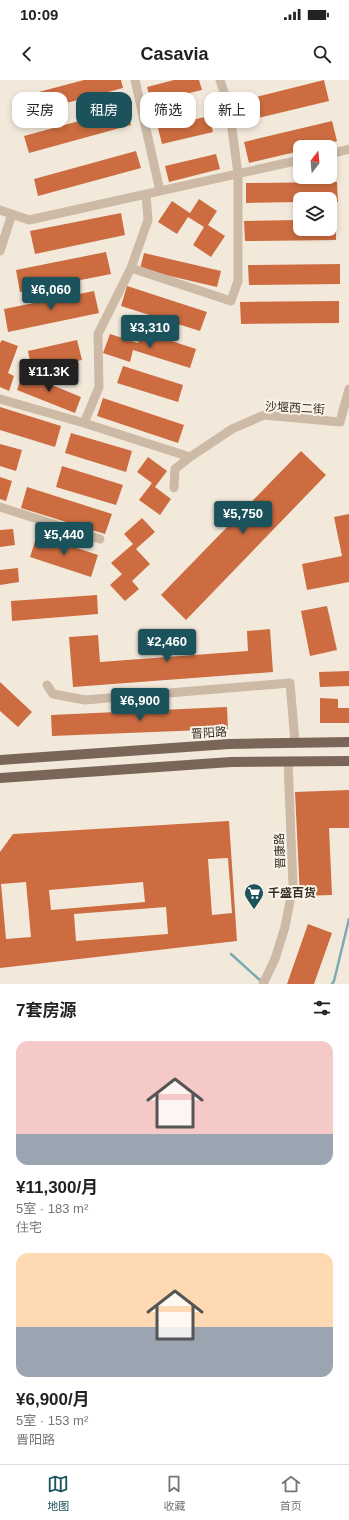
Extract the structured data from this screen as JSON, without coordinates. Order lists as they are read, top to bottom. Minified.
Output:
{"streets":{"main road":["晋阳路"],"street":["沙堰西二街","晋康路"]},"places":{"supermarket":["千盛百货"]},"north":"top","page":{"status":"10:09","header":"Casavia","chip":["买房","租房","筛选","新上"],"price":["¥6,060","¥3,310","¥11.3K","¥5,750","¥5,440","¥2,460","¥6,900"],"heading":"7套房源","list":[{"name":"¥11,300/月","note":"5室 · 183 m² · 住宅"},{"name":"¥6,900/月","note":"5室 · 153 m² · 晋阳路"}],"tabs":["地图","收藏","首页"]}}
